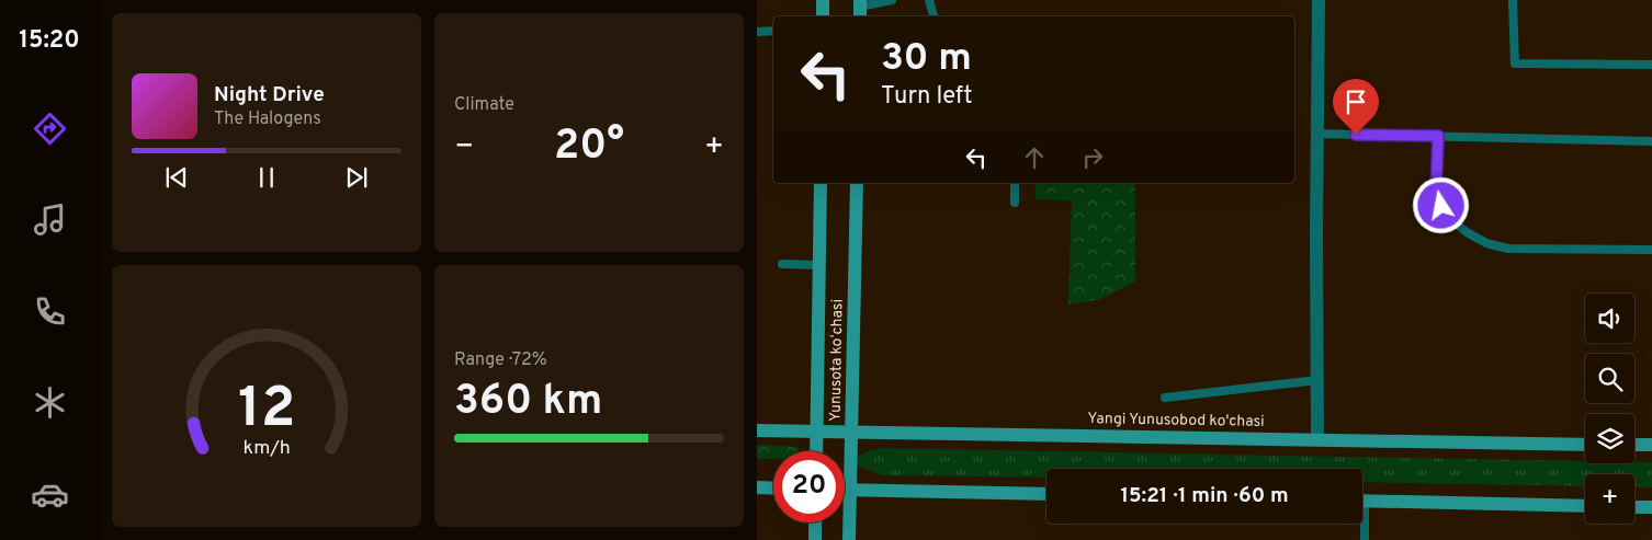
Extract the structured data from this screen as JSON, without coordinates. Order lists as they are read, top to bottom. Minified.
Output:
{"streets":{"main road":["Yunusota koʻchasi","Yangi Yunusobod ko'chasi"]},"crossings":[["Yunusota koʻchasi","Yangi Yunusobod ko'chasi"]],"page":{"tabs":"15:20","tile":["Climate",["Range · 72%","360 km"]],"turn":["30 m","Turn left"],"song":["Night Drive","The Halogens"],"heat":["−","20°","+"],"map_buttons":"+","limit":"20","trip":"15:21 · 1 min · 60 m","gauge":["12","km/h"]}}
